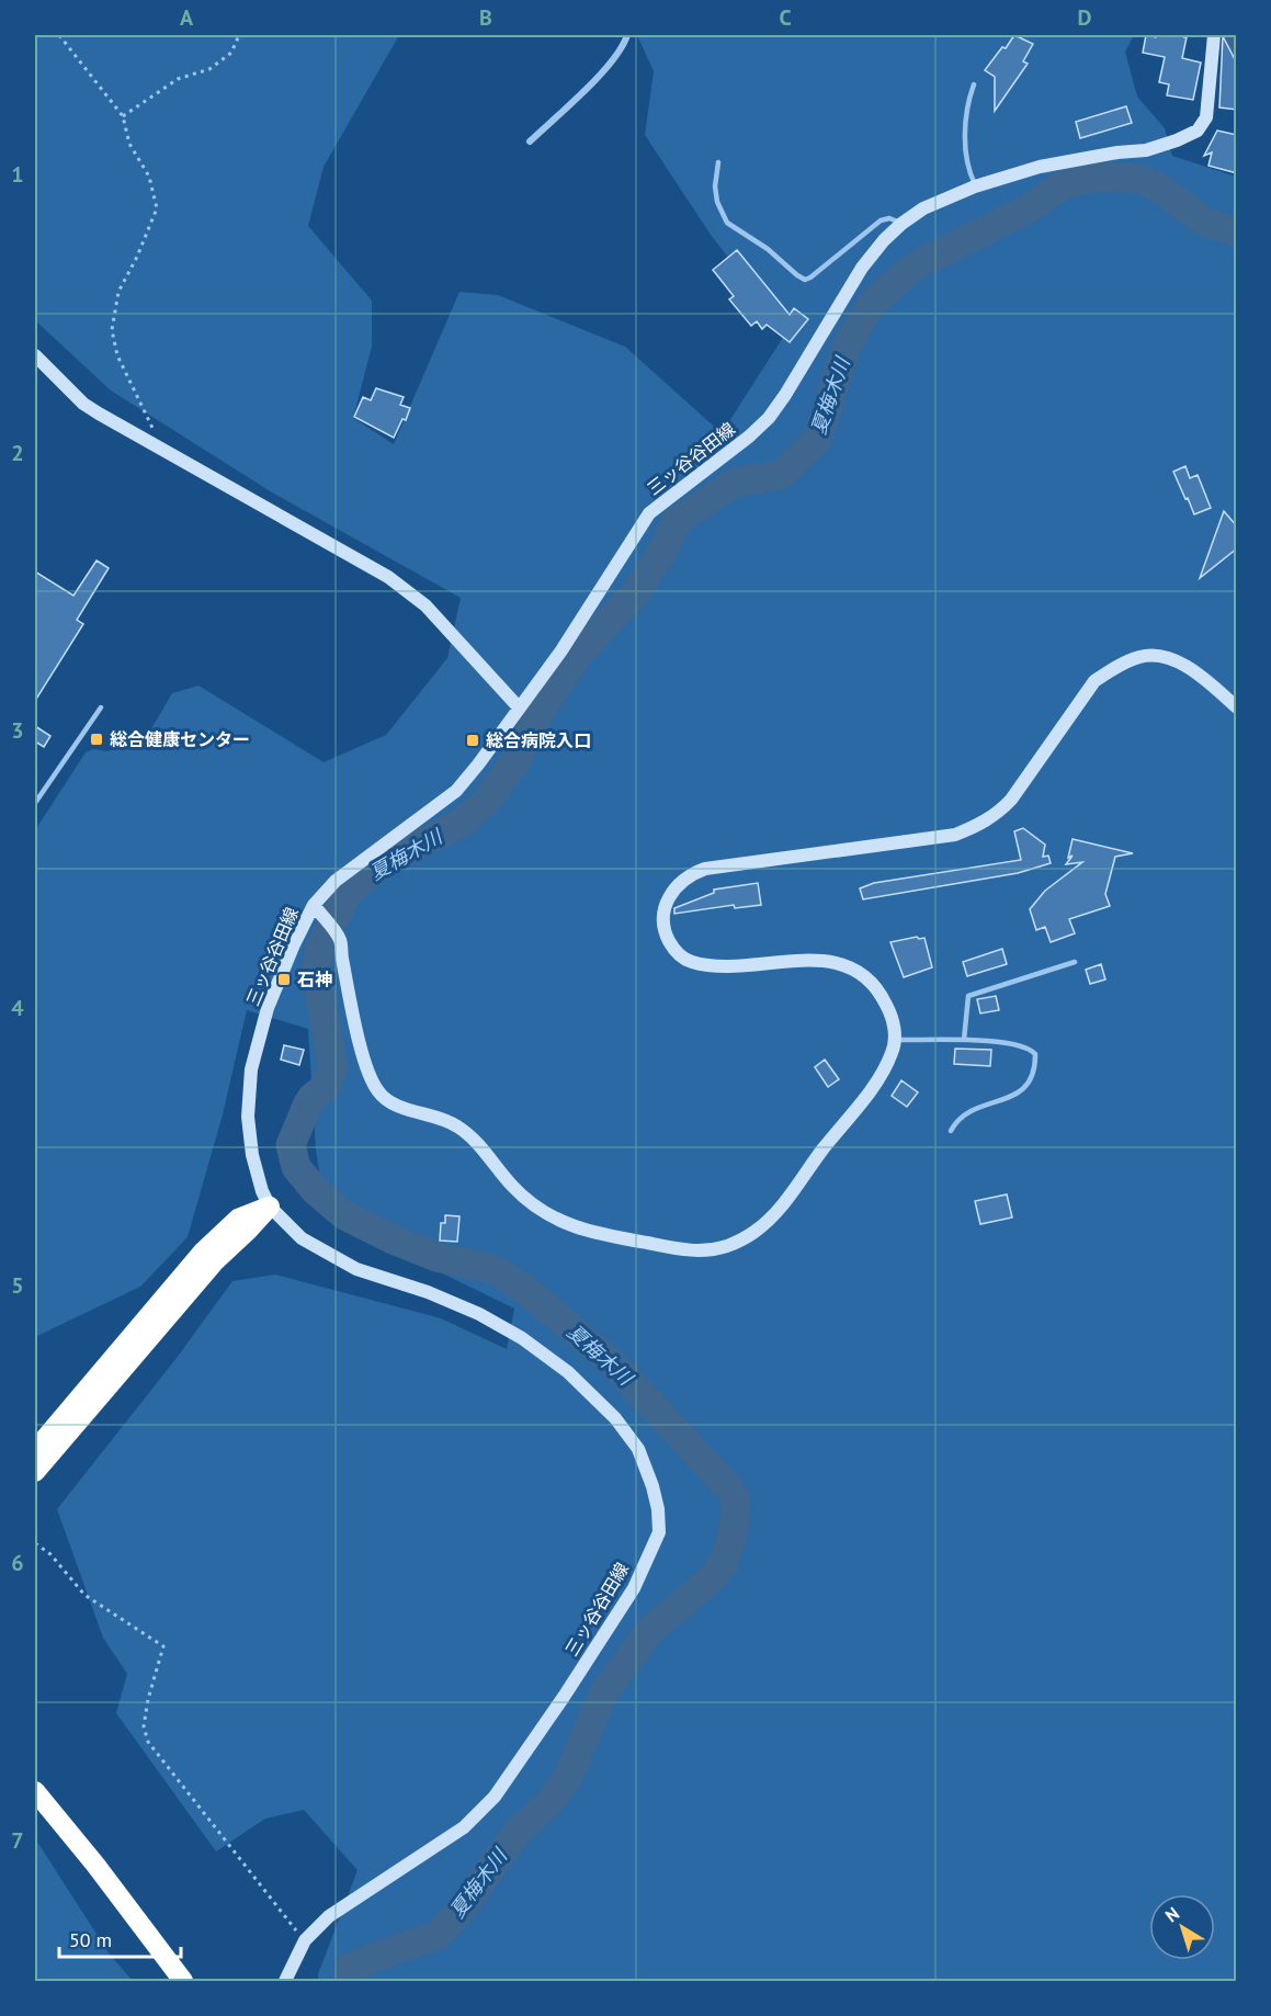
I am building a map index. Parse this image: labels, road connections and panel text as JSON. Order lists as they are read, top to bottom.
{
  "streets": {
    "main road": ["三ッ谷谷田線"]
  },
  "water": ["夏梅木川"],
  "places": {
    "transit": ["総合健康センター", "総合病院入口", "石神"]
  },
  "scale_bar": "50 m",
  "north": "top left",
  "grid": {
    "columns": [
      "A",
      "B",
      "C",
      "D"
    ],
    "rows": [
      "1",
      "2",
      "3",
      "4",
      "5",
      "6",
      "7"
    ]
  }
}
